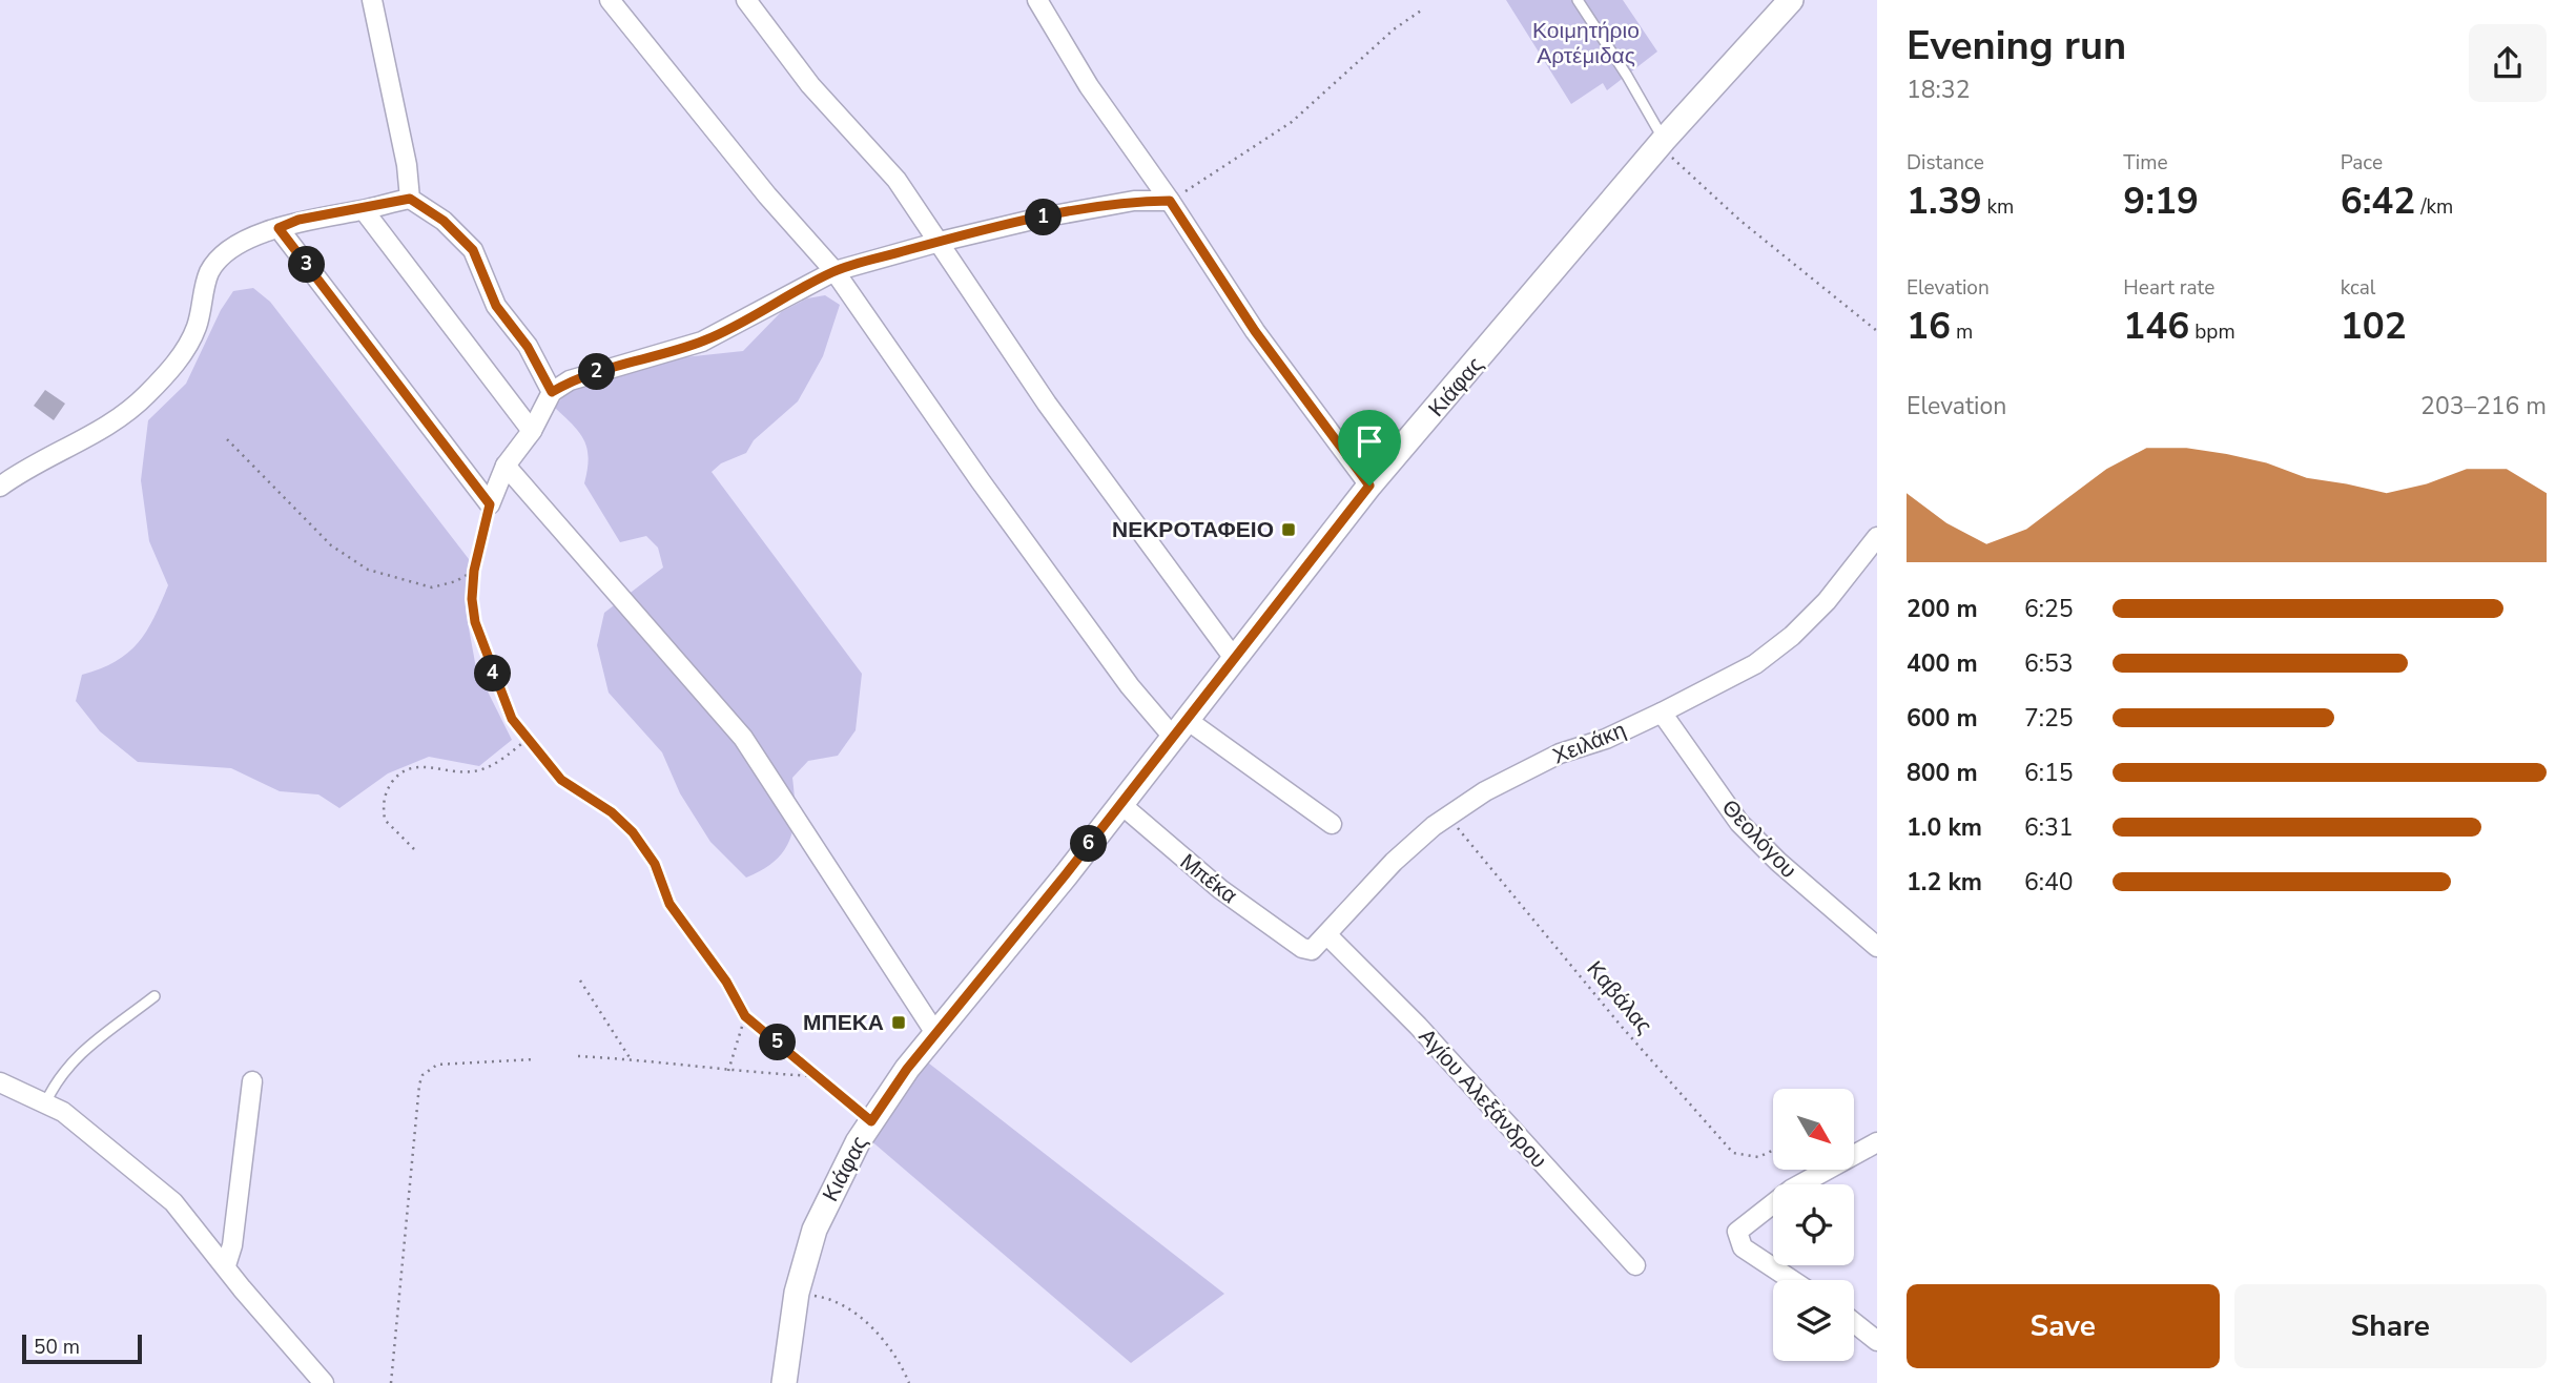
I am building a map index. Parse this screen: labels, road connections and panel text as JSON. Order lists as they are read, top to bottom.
{
  "streets": {
    "street": [
      "Κιάφας",
      "Χειλάκη",
      "Θεολόγου",
      "Μπέκα",
      "Αγίου Αλεξάνδρου"
    ],
    "path": ["Καβάλας"]
  },
  "crossings": [
    ["Κιάφας", "Μπέκα"],
    ["Χειλάκη", "Θεολόγου"],
    ["Χειλάκη", "Μπέκα"],
    ["Χειλάκη", "Καβάλας"],
    ["Χειλάκη", "Αγίου Αλεξάνδρου"]
  ],
  "parks": ["Κοιμητήριο Αρτέμιδας"],
  "places": {
    "transit": ["ΝΕΚΡΟΤΑΦΕΙΟ", "ΜΠΕΚΑ"]
  },
  "scale_bar": "50 m",
  "north": "bottom right",
  "page": {
    "heading": ["Evening run", "18:32"],
    "stats": [
      ["Distance", "1.39 km"],
      ["Time", "9:19"],
      ["Pace", "6:42 /km"],
      ["Elevation", "16 m"],
      ["Heart rate", "146 bpm"],
      ["kcal", "102"]
    ],
    "pins": [
      "1",
      "3",
      "2",
      "4",
      "6",
      "5"
    ],
    "chart": ["Elevation", "203–216 m"],
    "list": [
      {
        "name": "200 m",
        "note": "6:25"
      },
      {
        "name": "400 m",
        "note": "6:53"
      },
      {
        "name": "600 m",
        "note": "7:25"
      },
      {
        "name": "800 m",
        "note": "6:15"
      },
      {
        "name": "1.0 km",
        "note": "6:31"
      },
      {
        "name": "1.2 km",
        "note": "6:40"
      }
    ],
    "buttons": ["Save", "Share"],
    "scale": "50 m"
  }
}
